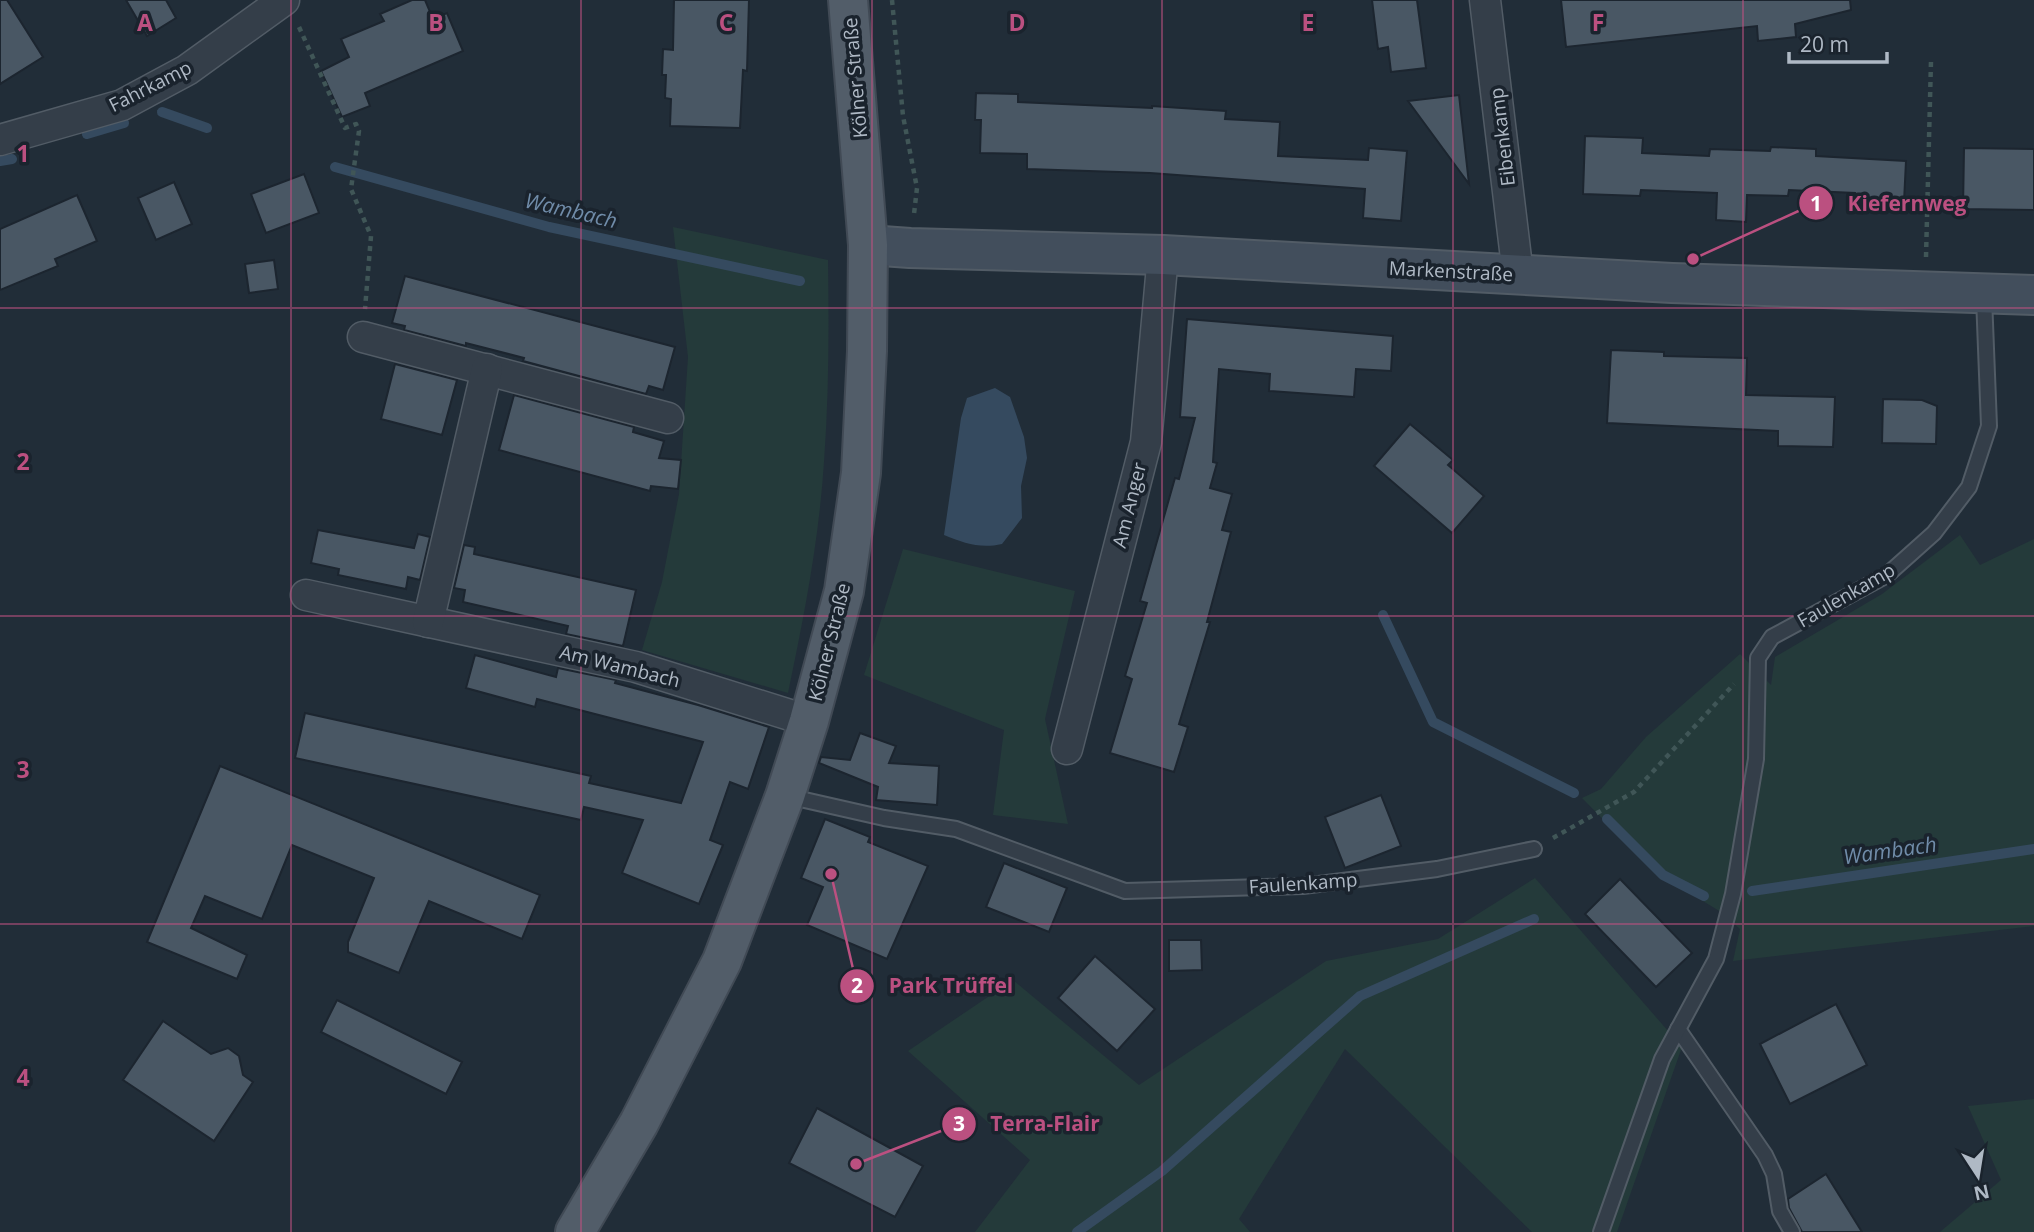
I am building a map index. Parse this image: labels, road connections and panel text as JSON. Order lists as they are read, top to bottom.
{
  "streets": {
    "main road": ["Kölner Straße"],
    "street": [
      "Fahrkamp",
      "Eibenkamp",
      "Markenstraße",
      "Am Anger",
      "Am Wambach"
    ],
    "lane": ["Faulenkamp"]
  },
  "crossings": [
    ["Kölner Straße", "Markenstraße"],
    ["Kölner Straße", "Faulenkamp"],
    ["Kölner Straße", "Am Wambach"],
    ["Eibenkamp", "Markenstraße"],
    ["Markenstraße", "Am Anger"],
    ["Markenstraße", "Faulenkamp"]
  ],
  "water": ["Wambach"],
  "places": ["Kiefernweg", "Park Trüffel", "Terra-Flair"],
  "scale_bar": "20 m",
  "north": "bottom",
  "grid": {
    "columns": [
      "A",
      "B",
      "C",
      "D",
      "E",
      "F"
    ],
    "rows": [
      "1",
      "2",
      "3",
      "4"
    ]
  }
}
